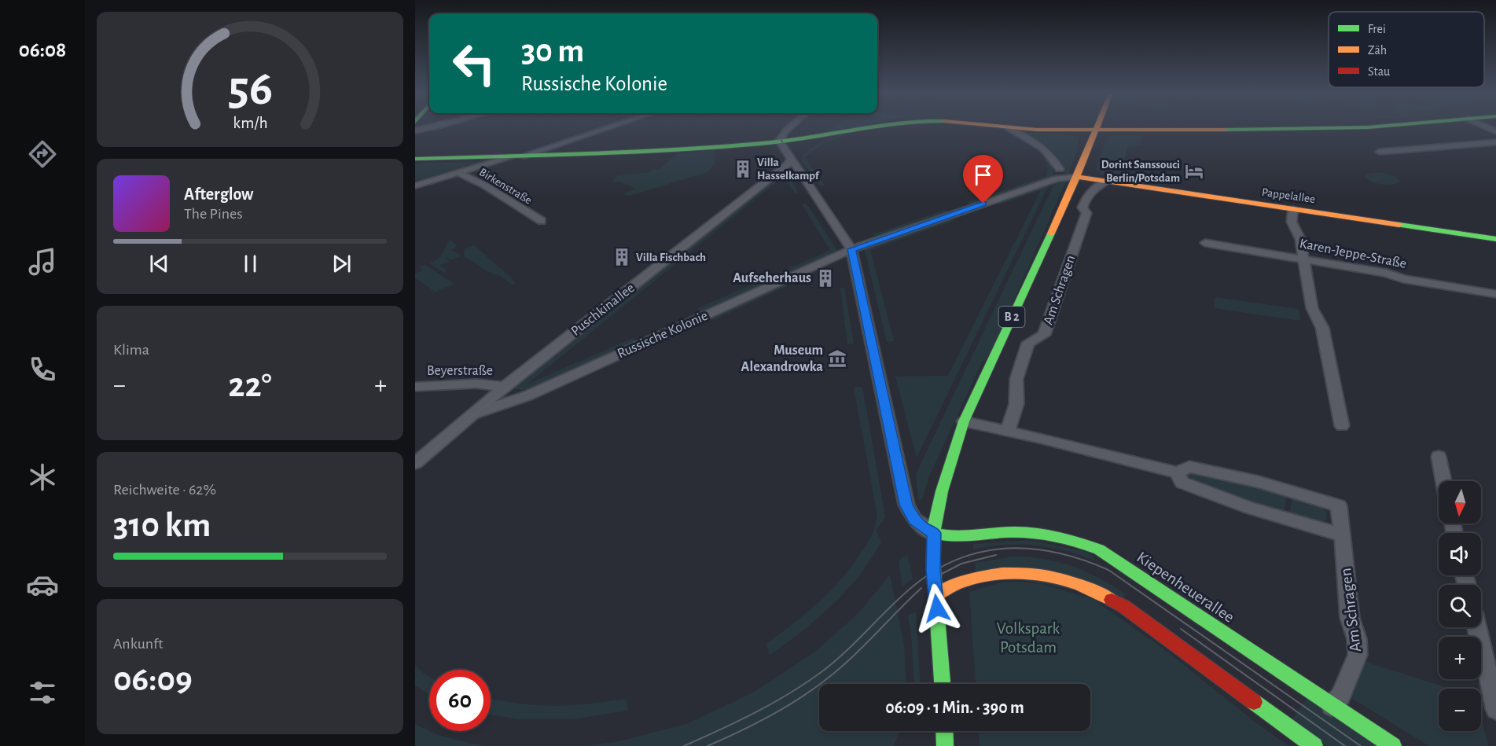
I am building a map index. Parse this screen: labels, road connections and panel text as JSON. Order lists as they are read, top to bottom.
{
  "streets": {
    "street": [
      "Birkenstraße",
      "Pappelallee",
      "Karen-Jeppe-Straße",
      "Am Schragen",
      "Puschkinallee",
      "B 2",
      "Russische Kolonie",
      "Beyerstraße",
      "Kiepenheuerallee"
    ]
  },
  "crossings": [
    ["Pappelallee", "Am Schragen"],
    ["Pappelallee", "B 2"],
    ["Pappelallee", "Russische Kolonie"],
    ["Am Schragen", "B 2"],
    ["Am Schragen", "Russische Kolonie"],
    ["Am Schragen", "Kiepenheuerallee"],
    ["Puschkinallee", "Russische Kolonie"],
    ["Puschkinallee", "Beyerstraße"],
    ["B 2", "Russische Kolonie"],
    ["B 2", "Kiepenheuerallee"]
  ],
  "parks": ["Volkspark Potsdam"],
  "places": {
    "building": ["Villa Hasselkampf", "Villa Fischbach", "Aufseherhaus"],
    "hotel": ["Dorint Sanssouci Berlin/Potsdam"],
    "museum": ["Museum Alexandrowka"]
  },
  "legend": ["Frei", "Zäh", "Stau"],
  "north": "bottom",
  "page": {
    "tabs": "06:08",
    "turn": ["30 m", "Russische Kolonie"],
    "song": ["Afterglow", "The Pines"],
    "tile": [
      "Klima",
      ["Reichweite · 62%", "310 km"],
      ["Ankunft", "06:09"]
    ],
    "heat": ["−", "22°", "+"],
    "map_buttons": ["+", "−"],
    "limit": "60",
    "trip": "06:09 · 1 Min. · 390 m",
    "gauge": ["56", "km/h"]
  }
}
